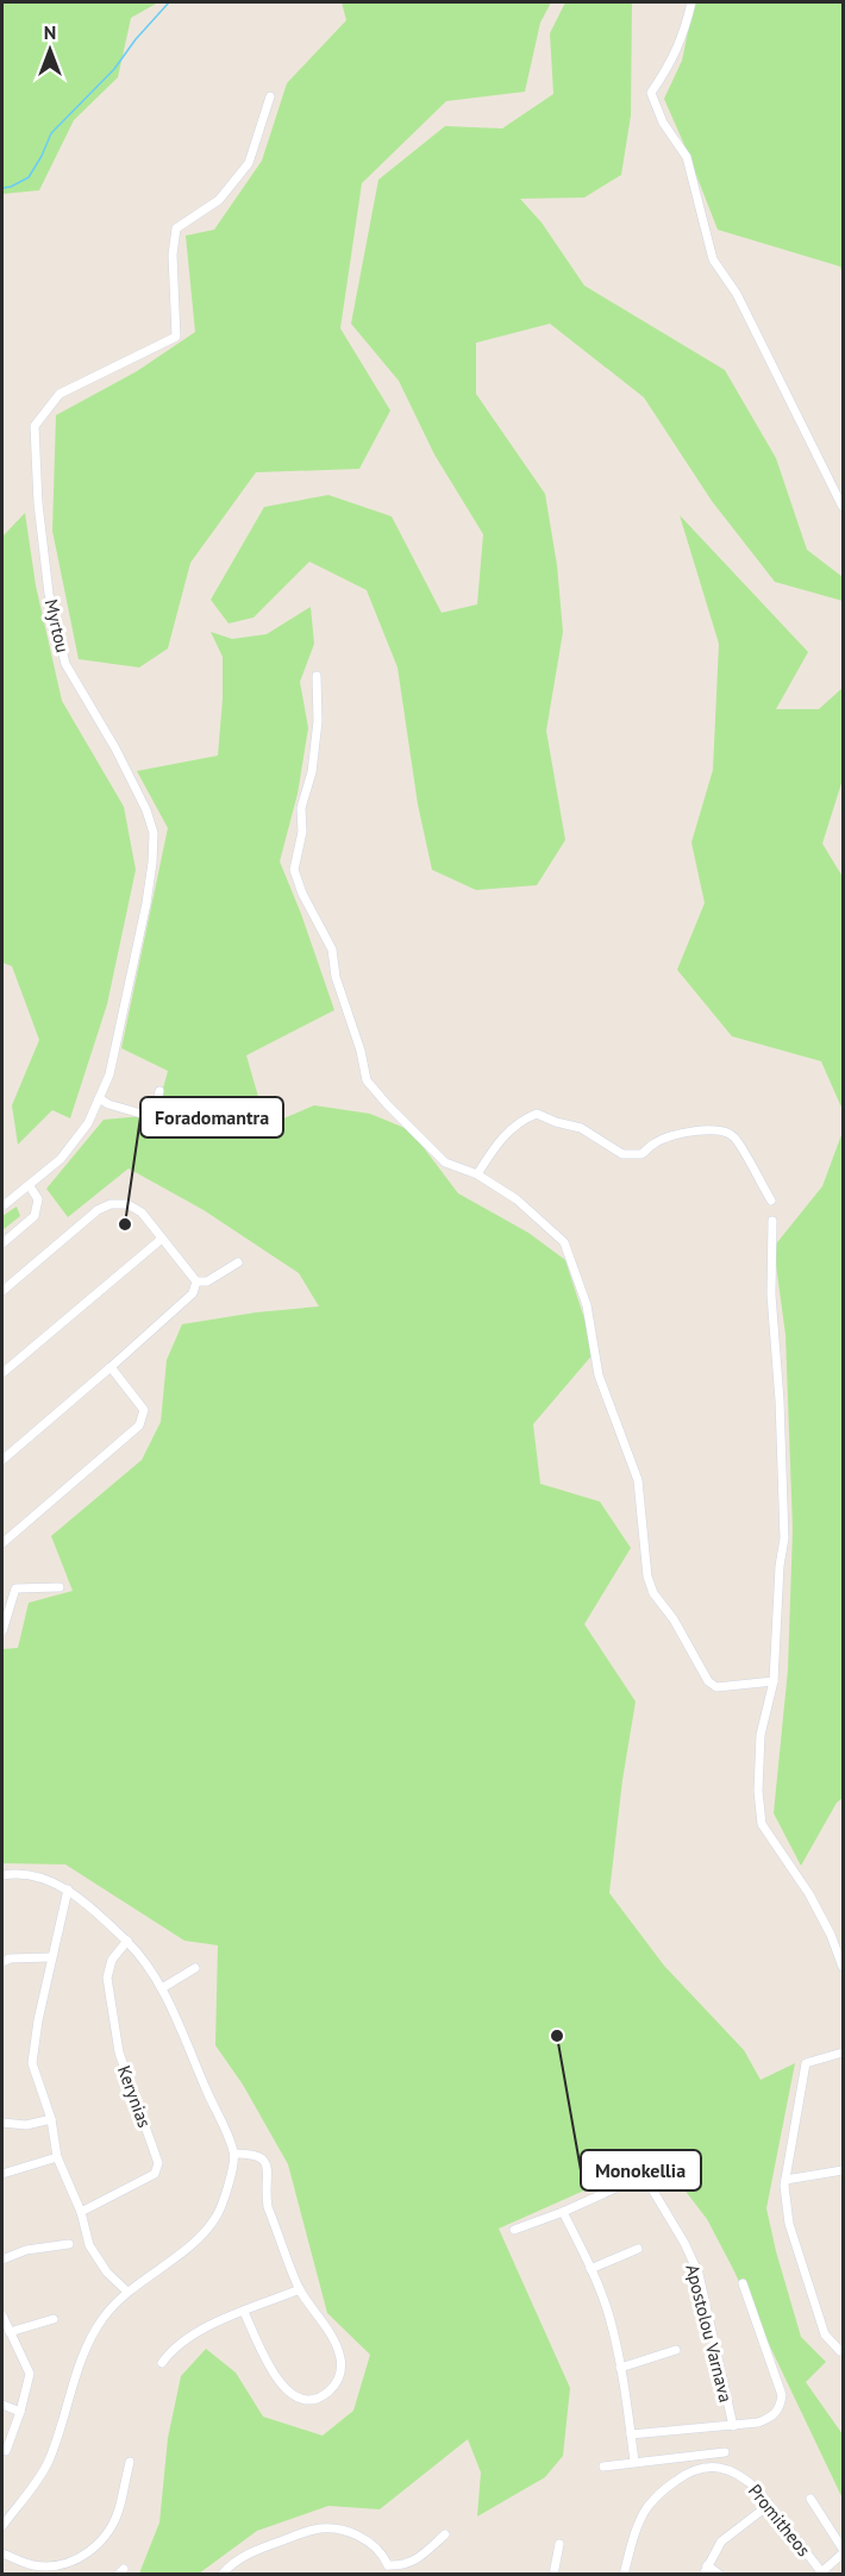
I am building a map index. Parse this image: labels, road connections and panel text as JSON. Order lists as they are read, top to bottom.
{
  "streets": {
    "street": [
      "Myrtou",
      "Kerynias",
      "Apostolou Varnava",
      "Promitheos"
    ]
  },
  "places": ["Foradomantra", "Monokellia"],
  "north": "top"
}
